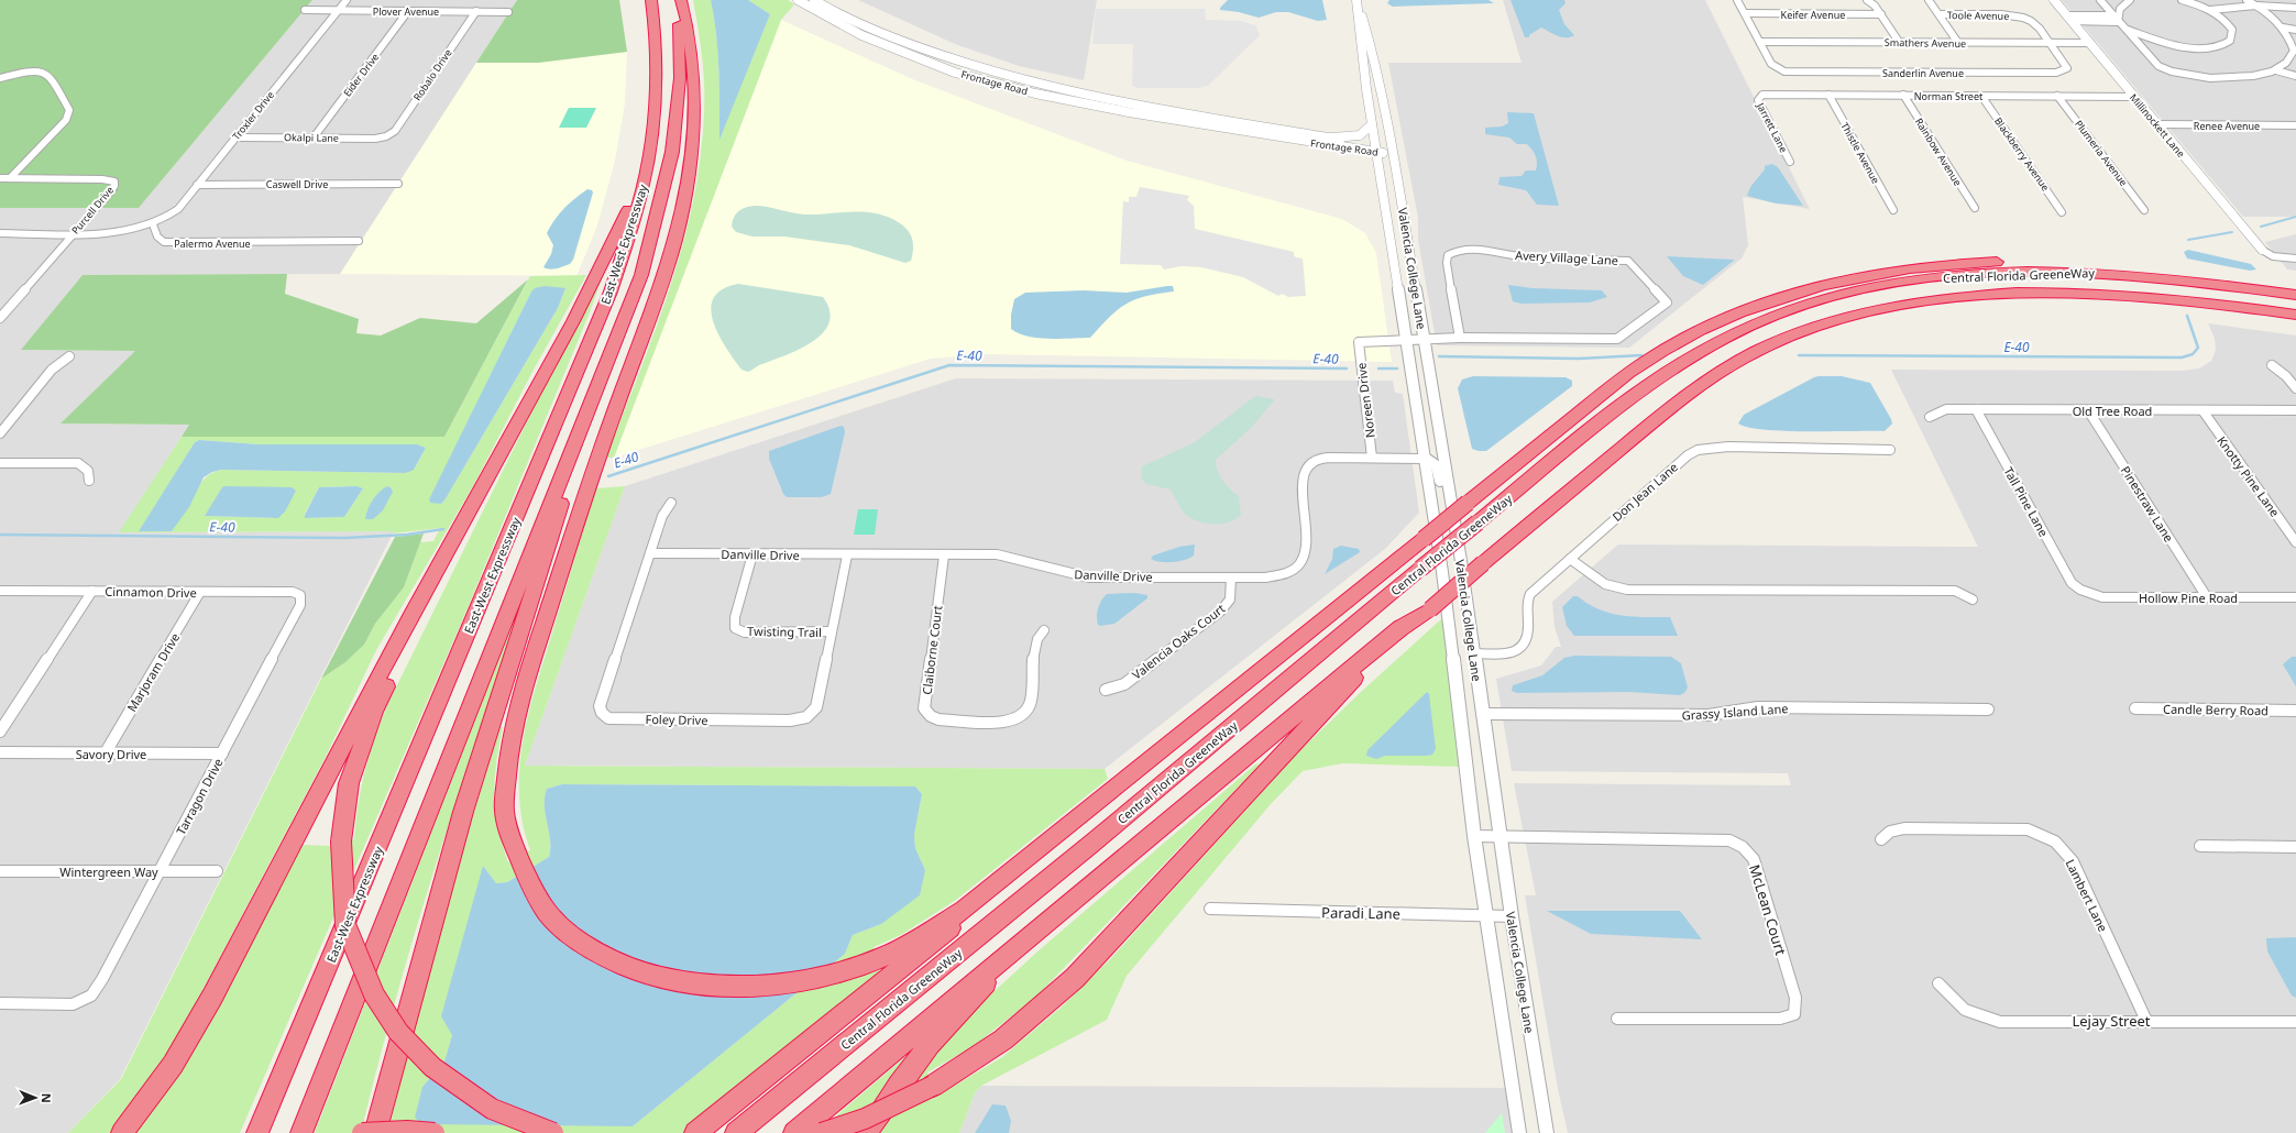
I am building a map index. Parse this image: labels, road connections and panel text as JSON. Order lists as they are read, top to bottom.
{
  "streets": {
    "highway": ["East-West Expressway", "Central Florida GreeneWay"],
    "street": [
      "Plover Avenue",
      "Keifer Avenue",
      "Toole Avenue",
      "Smathers Avenue",
      "Sanderlin Avenue",
      "Eider Drive",
      "Robalo Drive",
      "Frontage Road",
      "Norman Street",
      "Troxler Drive",
      "Millinockett Lane",
      "Renee Avenue",
      "Jarrett Lane",
      "Okalpi Lane",
      "Rainbow Avenue",
      "Thistle Avenue",
      "Plumeria Avenue",
      "Blackberry Avenue",
      "Caswell Drive",
      "Purcell Drive",
      "Palermo Avenue",
      "Avery Village Lane",
      "Valencia College Lane",
      "Noreen Drive",
      "Old Tree Road",
      "Knotty Pine Lane",
      "Don Jean Lane",
      "Tall Pine Lane",
      "Pinestraw Lane",
      "Danville Drive",
      "Cinnamon Drive",
      "Hollow Pine Road",
      "Twisting Trail",
      "Valencia Oaks Court",
      "Claiborne Court",
      "Marjoram Drive",
      "Candle Berry Road",
      "Grassy Island Lane",
      "Foley Drive",
      "Savory Drive",
      "Tarragon Drive",
      "Wintergreen Way",
      "Lambert Lane",
      "McLean Court",
      "Paradi Lane",
      "Lejay Street"
    ]
  },
  "crossings": [
    ["Plover Avenue", "Eider Drive"],
    ["Plover Avenue", "Robalo Drive"],
    ["Plover Avenue", "Troxler Drive"],
    ["Toole Avenue", "Smathers Avenue"],
    ["Toole Avenue", "Sanderlin Avenue"],
    ["Smathers Avenue", "Sanderlin Avenue"],
    ["Smathers Avenue", "Millinockett Lane"],
    ["Eider Drive", "Okalpi Lane"],
    ["Robalo Drive", "Okalpi Lane"],
    ["Frontage Road", "Valencia College Lane"],
    ["Norman Street", "Millinockett Lane"],
    ["Norman Street", "Jarrett Lane"],
    ["Norman Street", "Rainbow Avenue"],
    ["Norman Street", "Thistle Avenue"],
    ["Norman Street", "Plumeria Avenue"],
    ["Norman Street", "Blackberry Avenue"],
    ["Troxler Drive", "Okalpi Lane"],
    ["Troxler Drive", "Caswell Drive"],
    ["Troxler Drive", "Palermo Avenue"],
    ["Millinockett Lane", "Renee Avenue"],
    ["Avery Village Lane", "Valencia College Lane"],
    ["Avery Village Lane", "Noreen Drive"],
    ["Valencia College Lane", "Don Jean Lane"],
    ["Valencia College Lane", "Danville Drive"],
    ["Valencia College Lane", "Grassy Island Lane"],
    ["Valencia College Lane", "McLean Court"],
    ["Valencia College Lane", "Paradi Lane"],
    ["Noreen Drive", "Danville Drive"],
    ["Old Tree Road", "Knotty Pine Lane"],
    ["Old Tree Road", "Tall Pine Lane"],
    ["Old Tree Road", "Pinestraw Lane"],
    ["Tall Pine Lane", "Hollow Pine Road"],
    ["Pinestraw Lane", "Hollow Pine Road"],
    ["Danville Drive", "Twisting Trail"],
    ["Danville Drive", "Valencia Oaks Court"],
    ["Danville Drive", "Claiborne Court"],
    ["Danville Drive", "Foley Drive"],
    ["Cinnamon Drive", "Marjoram Drive"],
    ["Cinnamon Drive", "Tarragon Drive"],
    ["Twisting Trail", "Foley Drive"],
    ["Marjoram Drive", "Savory Drive"],
    ["Savory Drive", "Tarragon Drive"],
    ["Tarragon Drive", "Wintergreen Way"],
    ["Lambert Lane", "Lejay Street"]
  ],
  "water": ["E-40"],
  "north": "right"
}
